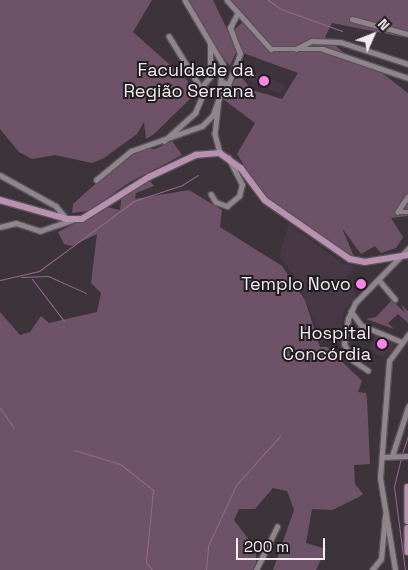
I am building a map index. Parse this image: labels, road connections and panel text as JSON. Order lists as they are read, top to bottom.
{
  "places": ["Faculdade da Região Serrana", "Templo Novo", "Hospital Concórdia"],
  "scale_bar": "200 m",
  "north": "top right"
}
